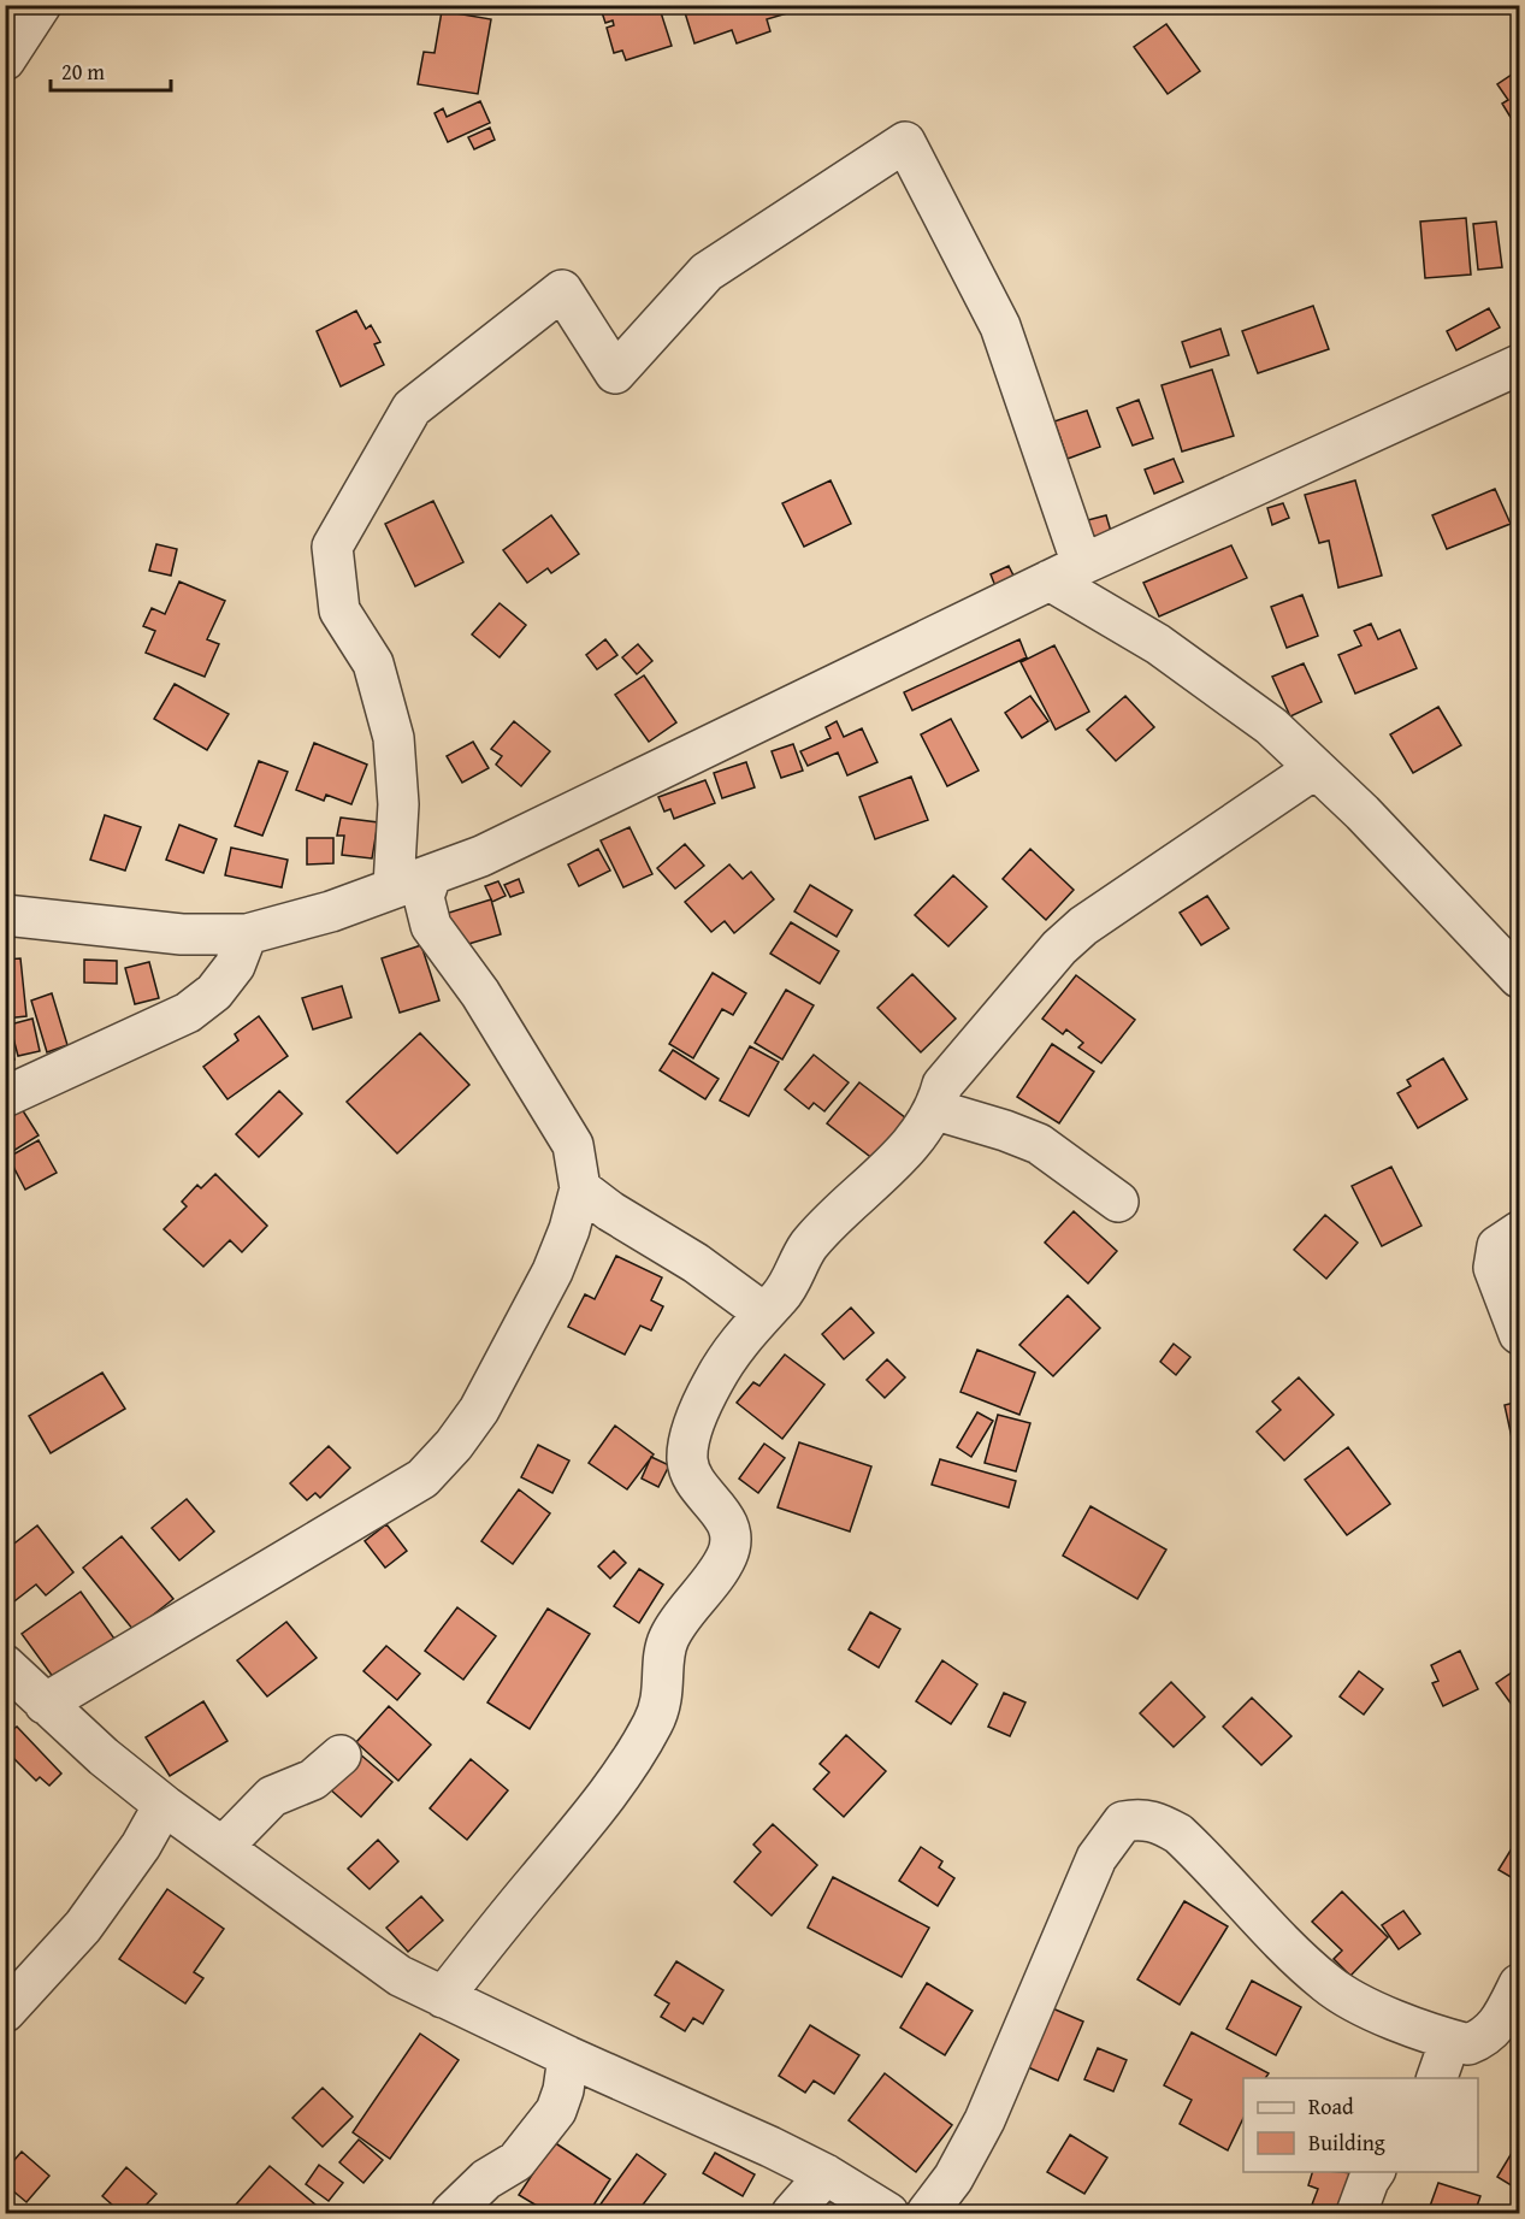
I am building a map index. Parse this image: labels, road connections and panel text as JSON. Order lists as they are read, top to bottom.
{
  "legend": ["Road", "Building"],
  "scale_bar": "20 m"
}
